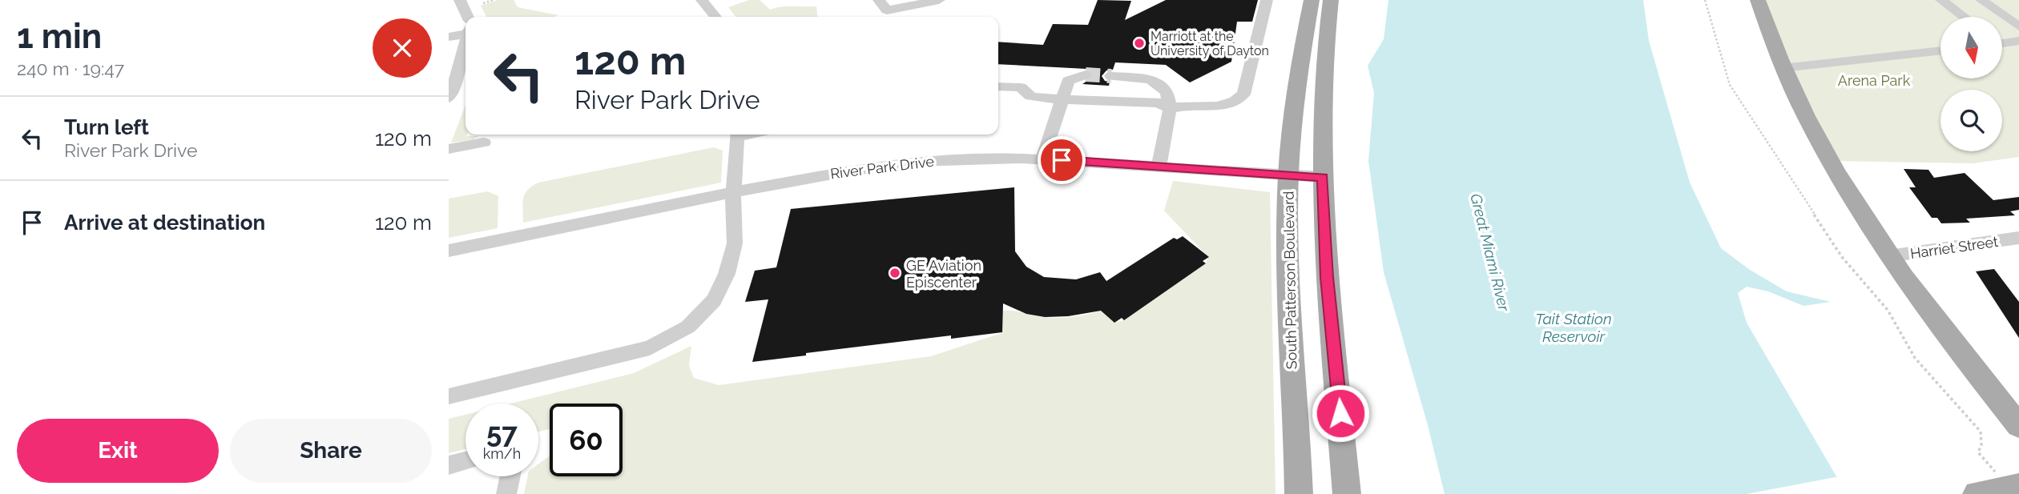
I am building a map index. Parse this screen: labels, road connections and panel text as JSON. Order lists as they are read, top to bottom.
{
  "streets": {
    "main road": ["South Patterson Boulevard"],
    "street": ["River Park Drive", "Harriet Street"]
  },
  "crossings": [
    ["River Park Drive", "South Patterson Boulevard"]
  ],
  "water": ["Great Miami River", "Tait Station Reservoir"],
  "parks": ["Arena Park"],
  "places": ["Marriott at the University of Dayton", "GE Aviation Episcenter"],
  "north": "bottom",
  "page": {
    "heading": ["1 min", "240 m · 19:47"],
    "turn": ["120 m", "River Park Drive"],
    "list": [
      {
        "name": "Turn left",
        "note": "River Park Drive",
        "value": "120 m"
      },
      {
        "name": "Arrive at destination",
        "value": "120 m"
      }
    ],
    "speed": "57 km/h",
    "limit": "60",
    "buttons": ["Exit", "Share"]
  }
}
